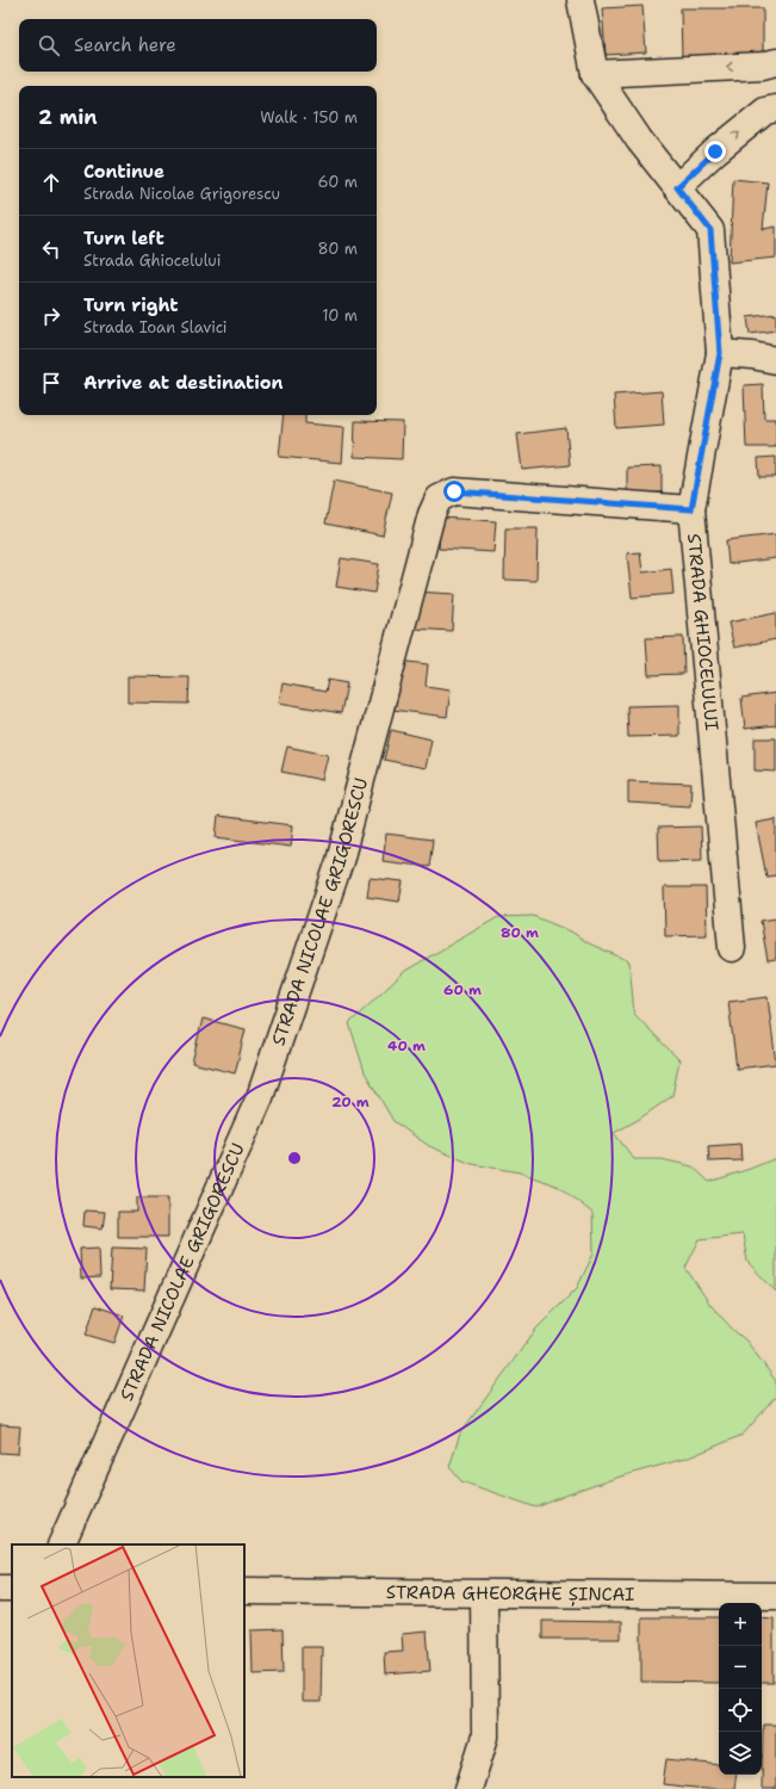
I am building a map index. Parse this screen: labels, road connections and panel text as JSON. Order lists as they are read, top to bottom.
{
  "streets": {
    "street": ["STRADA GHIOCELULUI", "STRADA NICOLAE GRIGORESCU", "STRADA GHEORGHE ȘINCAI"]
  },
  "crossings": [
    ["STRADA GHIOCELULUI", "STRADA NICOLAE GRIGORESCU"]
  ],
  "page": {
    "search": "Search here",
    "heading": ["2 min", "Walk · 150 m"],
    "list": [
      ["Continue", "Strada Nicolae Grigorescu", "60 m"],
      ["Turn left", "Strada Ghiocelului", "80 m"],
      ["Turn right", "Strada Ioan Slavici", "10 m"],
      "Arrive at destination"
    ],
    "map_buttons": ["+", "−"]
  },
  "rings": [
    "80 m",
    "60 m",
    "40 m",
    "20 m"
  ]
}
